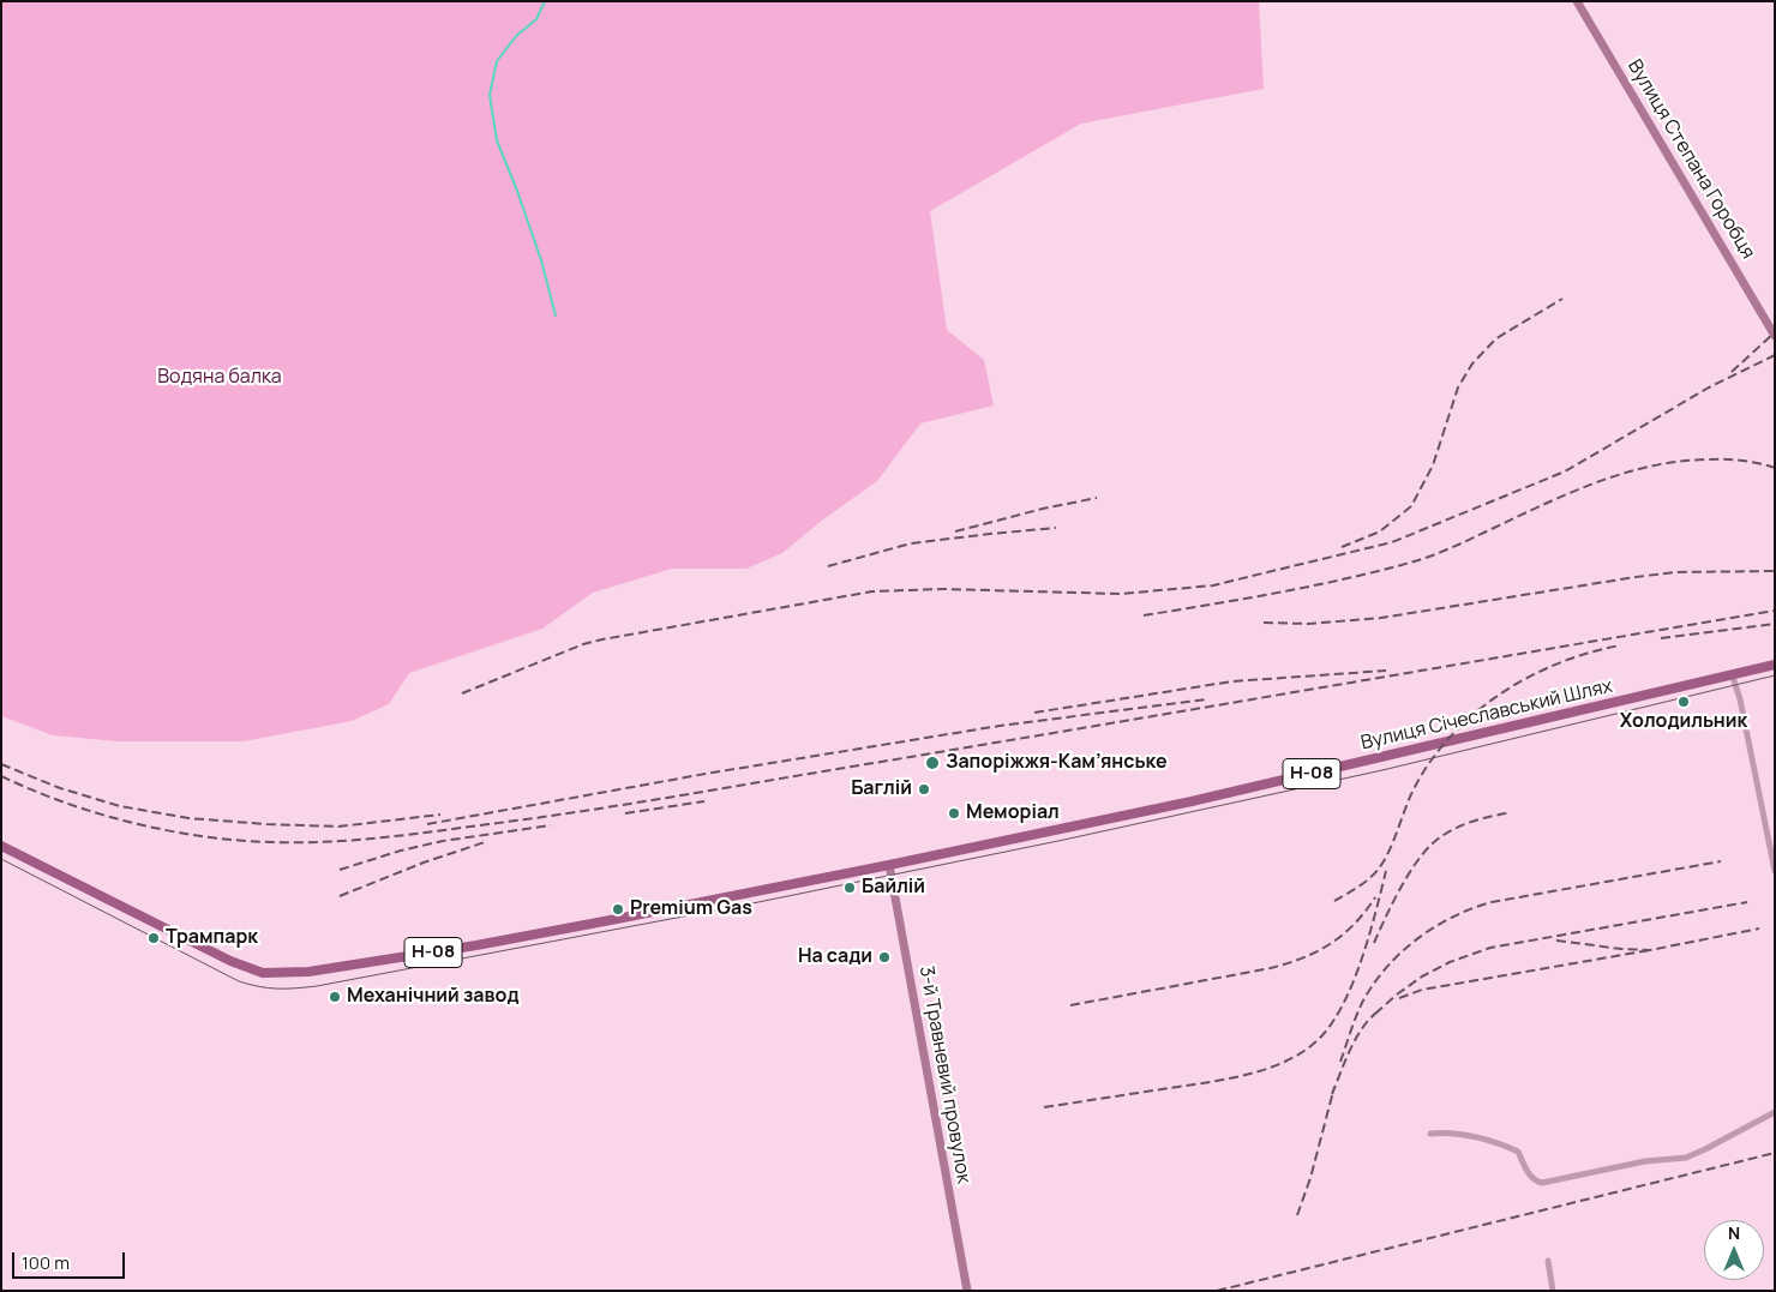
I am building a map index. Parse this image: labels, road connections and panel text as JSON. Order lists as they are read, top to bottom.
{
  "streets": {
    "main road": [
      "Вулиця Степана Горобця",
      "Вулиця Січеславський Шлях",
      "Н-08",
      "3-й Травневий провулок"
    ]
  },
  "crossings": [
    ["Вулиця Січеславський Шлях", "3-й Травневий провулок"]
  ],
  "parks": ["Водяна балка"],
  "places": [
    "Холодильник",
    "Запоріжжя-Кам’янське",
    "Баглій",
    "Меморіал",
    "Байлій",
    "Premium Gas",
    "Трампарк",
    "На сади",
    "Механічний завод"
  ],
  "scale_bar": "100 m",
  "north": "top"
}
